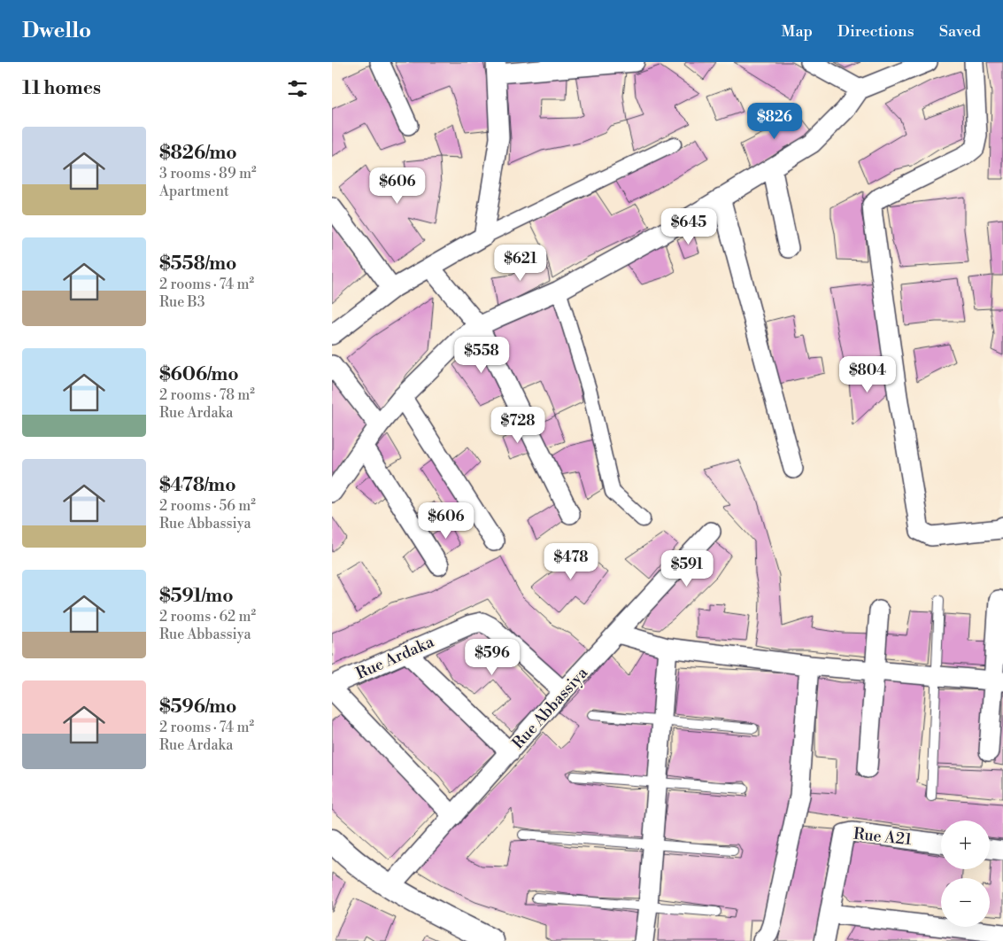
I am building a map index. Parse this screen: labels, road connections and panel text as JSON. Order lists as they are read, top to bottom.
{
  "streets": {
    "street": ["Rue Ardaka", "Rue Abbassiya", "Rue A21"]
  },
  "crossings": [
    ["Rue Ardaka", "Rue Abbassiya"]
  ],
  "page": {
    "header": "Dwello",
    "nav": ["Map", "Directions", "Saved"],
    "heading": "11 homes",
    "price": [
      "$826",
      "$606",
      "$645",
      "$621",
      "$558",
      "$804",
      "$728",
      "$606",
      "$478",
      "$591",
      "$596"
    ],
    "list": [
      {
        "name": "$826/mo",
        "note": "3 rooms · 89 m² · Apartment"
      },
      {
        "name": "$558/mo",
        "note": "2 rooms · 74 m² · Rue B3"
      },
      {
        "name": "$606/mo",
        "note": "2 rooms · 78 m² · Rue Ardaka"
      },
      {
        "name": "$478/mo",
        "note": "2 rooms · 56 m² · Rue Abbassiya"
      },
      {
        "name": "$591/mo",
        "note": "2 rooms · 62 m² · Rue Abbassiya"
      },
      {
        "name": "$596/mo",
        "note": "2 rooms · 74 m² · Rue Ardaka"
      }
    ],
    "map_buttons": ["+", "−"]
  }
}
